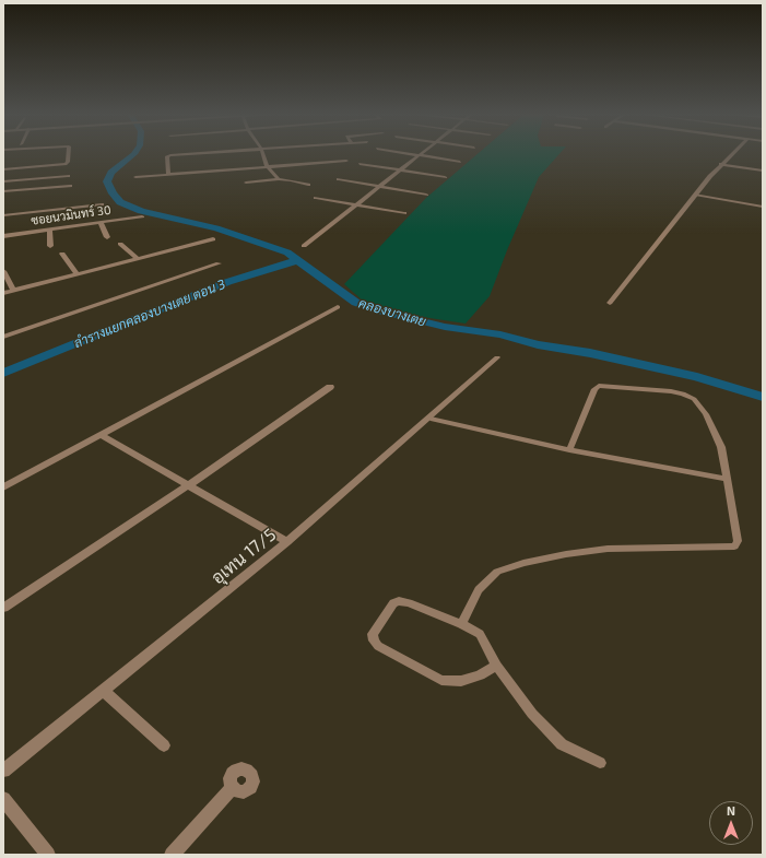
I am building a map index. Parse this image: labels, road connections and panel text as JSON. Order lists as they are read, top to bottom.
{
  "streets": {
    "street": ["ซอยนวมินทร์ 30", "อุเทน 17/5"]
  },
  "water": ["คลองบางเตย", "ลำรางแยกคลองบางเตย ตอน 3"],
  "north": "top"
}
